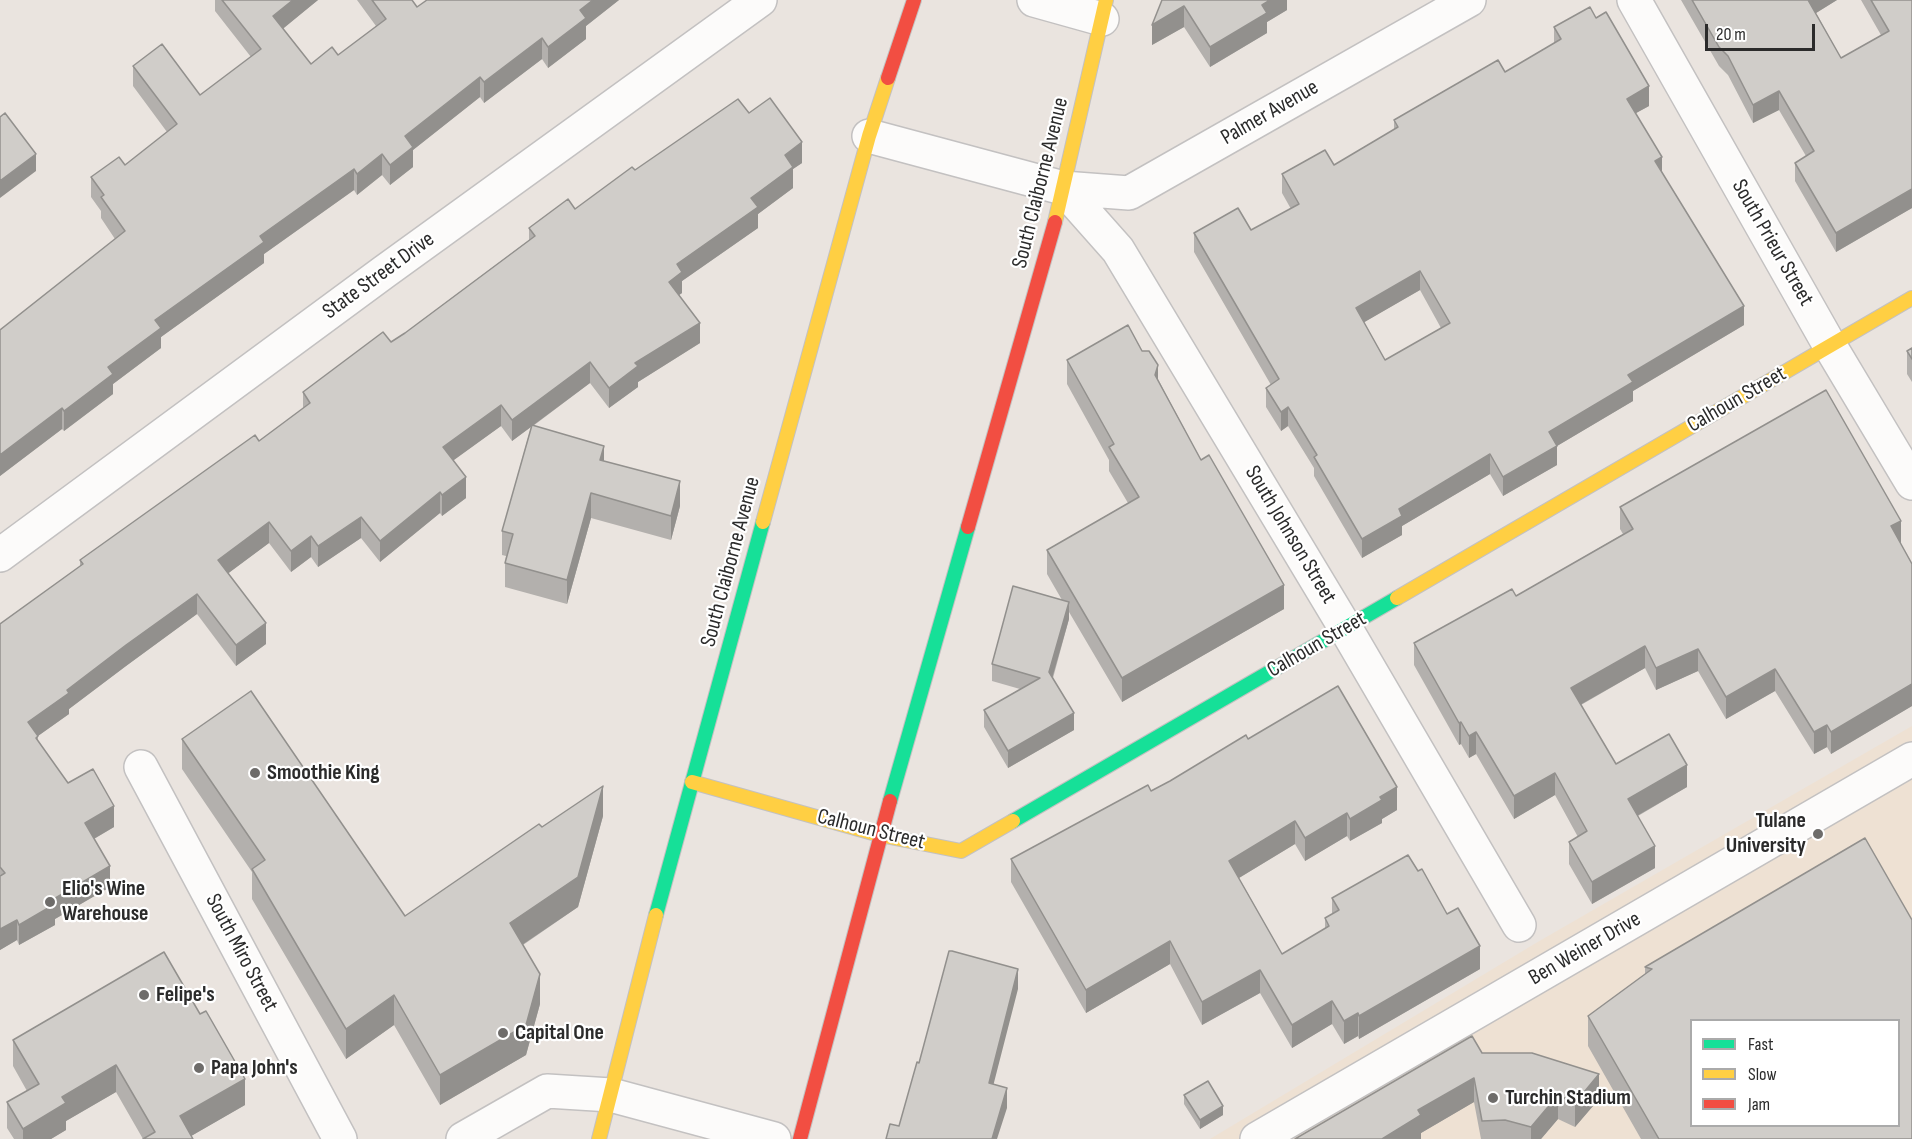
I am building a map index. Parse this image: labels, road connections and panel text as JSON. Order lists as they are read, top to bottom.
{
  "streets": {
    "main road": ["South Claiborne Avenue", "Calhoun Street"],
    "street": [
      "Palmer Avenue",
      "South Prieur Street",
      "State Street Drive",
      "South Johnson Street",
      "Ben Weiner Drive",
      "South Miro Street"
    ]
  },
  "crossings": [
    ["Palmer Avenue", "South Claiborne Avenue"],
    ["Palmer Avenue", "South Johnson Street"],
    ["South Claiborne Avenue", "Calhoun Street"],
    ["South Claiborne Avenue", "South Johnson Street"],
    ["South Prieur Street", "Calhoun Street"],
    ["Calhoun Street", "South Johnson Street"]
  ],
  "places": [
    "Smoothie King",
    "Tulane University",
    "Elio's Wine Warehouse",
    "Felipe's",
    "Capital One",
    "Papa John's",
    "Turchin Stadium"
  ],
  "legend": ["Fast", "Slow", "Jam"],
  "scale_bar": "20 m"
}
